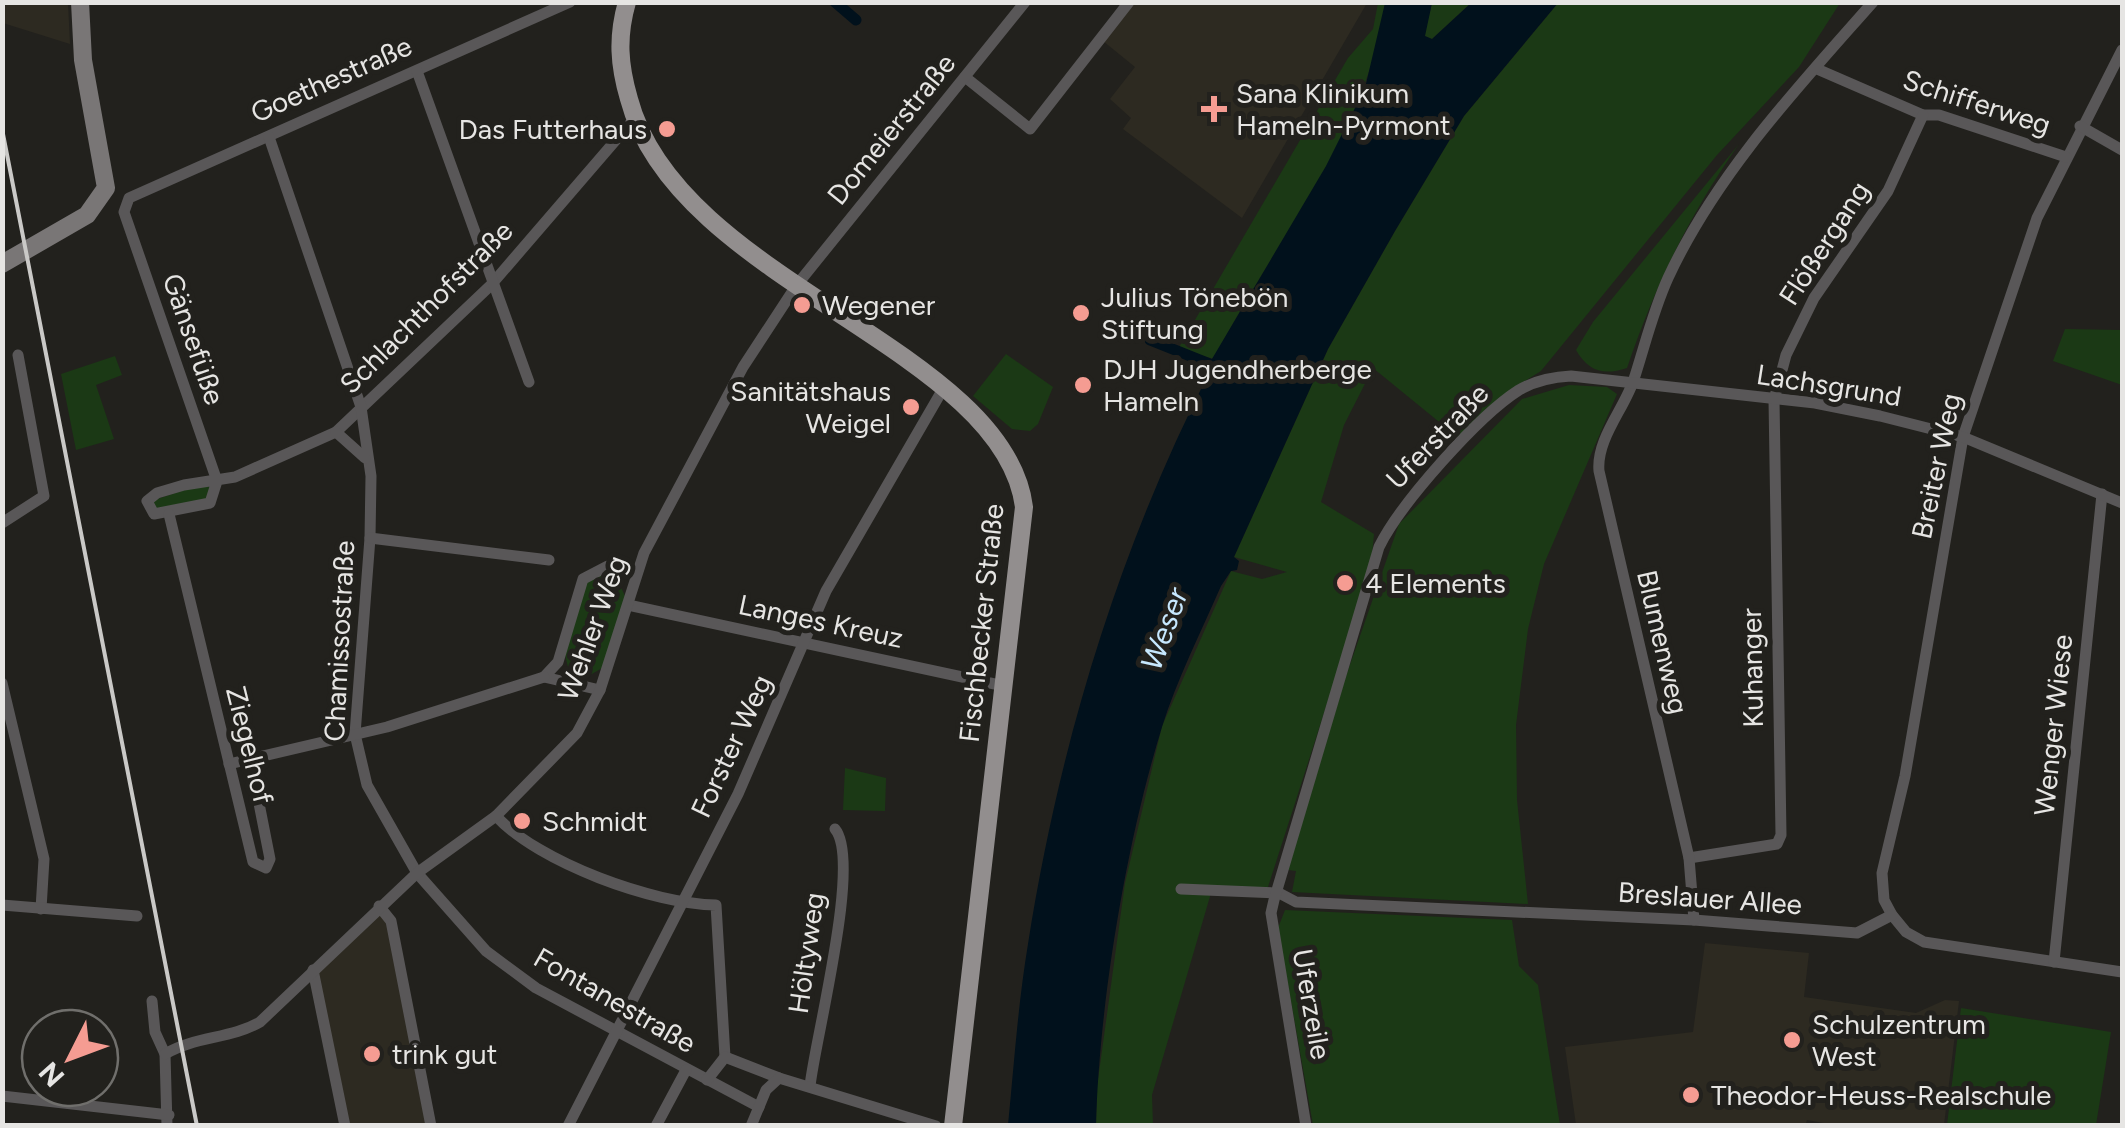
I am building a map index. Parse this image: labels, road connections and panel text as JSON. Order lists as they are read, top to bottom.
{
  "streets": {
    "main road": ["Fischbecker Straße"],
    "street": [
      "Goethestraße",
      "Schifferweg",
      "Domeierstraße",
      "Flößergang",
      "Schlachthofstraße",
      "Gänsefüße",
      "Lachsgrund",
      "Uferstraße",
      "Breiter Weg",
      "Langes Kreuz",
      "Wehler Weg",
      "Chamissostraße",
      "Blumenweg",
      "Kuhanger",
      "Wenger Wiese",
      "Ziegelhof",
      "Forster Weg",
      "Breslauer Allee",
      "Höltyweg",
      "Fontanestraße",
      "Uferzeile"
    ]
  },
  "crossings": [
    ["Goethestraße", "Gänsefüße"],
    ["Goethestraße", "Chamissostraße"],
    ["Schifferweg", "Flößergang"],
    ["Schifferweg", "Breiter Weg"],
    ["Domeierstraße", "Fischbecker Straße"],
    ["Domeierstraße", "Wehler Weg"],
    ["Flößergang", "Lachsgrund"],
    ["Flößergang", "Kuhanger"],
    ["Schlachthofstraße", "Gänsefüße"],
    ["Schlachthofstraße", "Fischbecker Straße"],
    ["Schlachthofstraße", "Chamissostraße"],
    ["Schlachthofstraße", "Ziegelhof"],
    ["Gänsefüße", "Ziegelhof"],
    ["Lachsgrund", "Uferstraße"],
    ["Lachsgrund", "Breiter Weg"],
    ["Lachsgrund", "Blumenweg"],
    ["Lachsgrund", "Kuhanger"],
    ["Lachsgrund", "Wenger Wiese"],
    ["Uferstraße", "Blumenweg"],
    ["Uferstraße", "Breslauer Allee"],
    ["Uferstraße", "Uferzeile"],
    ["Breiter Weg", "Breslauer Allee"],
    ["Langes Kreuz", "Fischbecker Straße"],
    ["Langes Kreuz", "Wehler Weg"],
    ["Langes Kreuz", "Forster Weg"],
    ["Fischbecker Straße", "Wehler Weg"],
    ["Fischbecker Straße", "Forster Weg"],
    ["Wehler Weg", "Chamissostraße"],
    ["Wehler Weg", "Fontanestraße"],
    ["Chamissostraße", "Fontanestraße"],
    ["Blumenweg", "Kuhanger"],
    ["Blumenweg", "Breslauer Allee"],
    ["Forster Weg", "Fontanestraße"],
    ["Breslauer Allee", "Uferzeile"],
    ["Höltyweg", "Fontanestraße"]
  ],
  "water": ["Weser"],
  "places": {
    "health": ["Sana Klinikum Hameln-Pyrmont"],
    "other": [
      "Das Futterhaus",
      "Wegener",
      "Julius Tönebön Stiftung",
      "DJH Jugendherberge Hameln",
      "Sanitätshaus Weigel",
      "4 Elements",
      "Schmidt",
      "Schulzentrum West",
      "trink gut",
      "Theodor-Heuss-Realschule"
    ]
  },
  "north": "bottom left"
}
